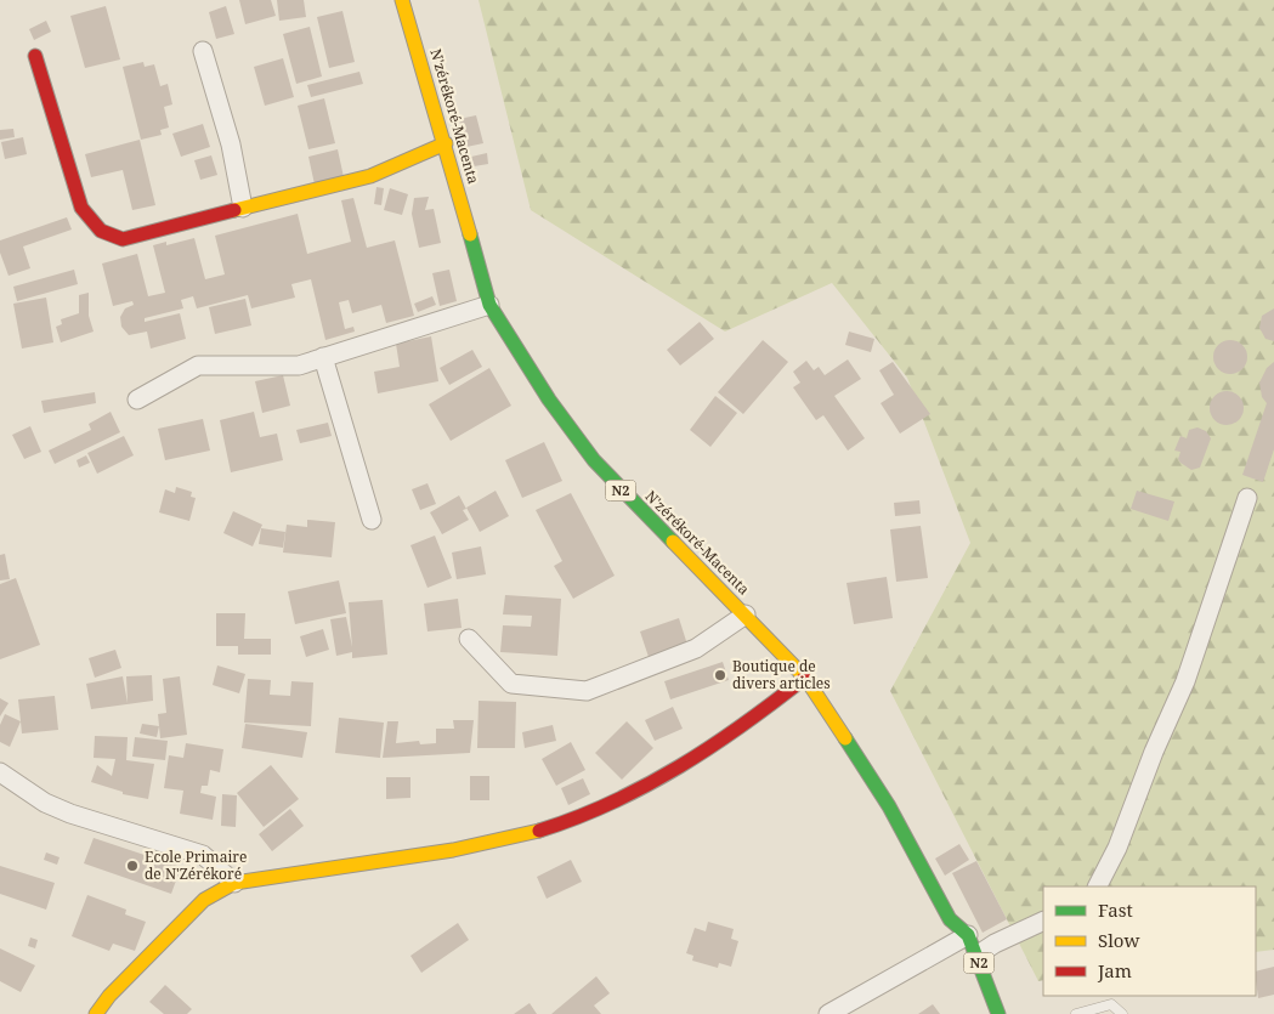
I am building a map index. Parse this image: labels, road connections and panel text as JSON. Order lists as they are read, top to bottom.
{
  "streets": {
    "main road": ["N'zérékoré-Macenta", "N2"]
  },
  "places": ["Boutique de divers articles", "Ecole Primaire de N'Zérékoré"],
  "legend": ["Fast", "Slow", "Jam"]
}
